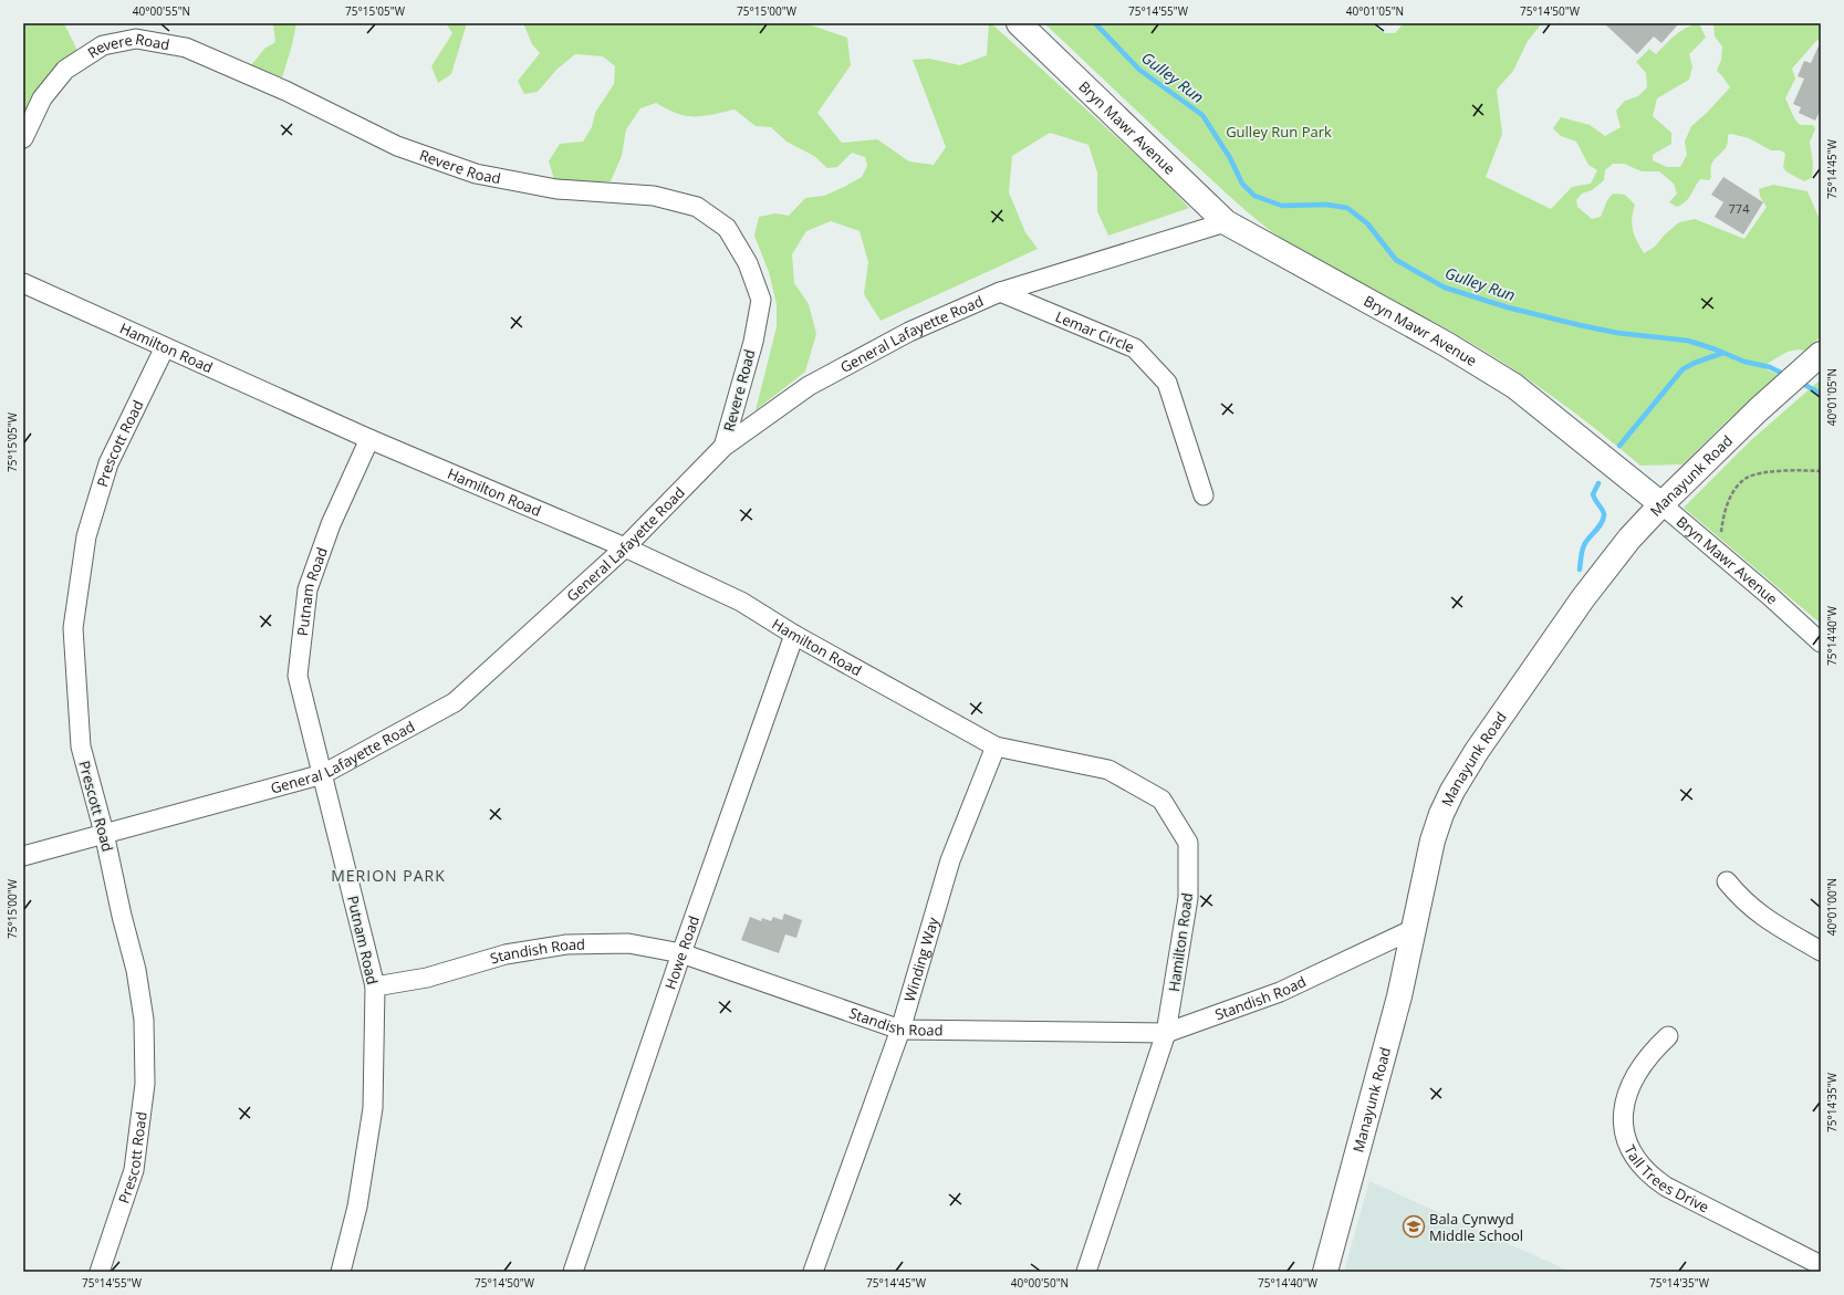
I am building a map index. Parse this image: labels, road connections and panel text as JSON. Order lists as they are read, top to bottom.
{
  "streets": {
    "street": [
      "Revere Road",
      "Bryn Mawr Avenue",
      "Lemar Circle",
      "General Lafayette Road",
      "Hamilton Road",
      "Prescott Road",
      "Manayunk Road",
      "Putnam Road",
      "Standish Road",
      "Howe Road",
      "Winding Way",
      "Tall Trees Drive"
    ]
  },
  "crossings": [
    ["Revere Road", "General Lafayette Road"],
    ["Bryn Mawr Avenue", "General Lafayette Road"],
    ["Bryn Mawr Avenue", "Manayunk Road"],
    ["Lemar Circle", "General Lafayette Road"],
    ["General Lafayette Road", "Hamilton Road"],
    ["General Lafayette Road", "Prescott Road"],
    ["General Lafayette Road", "Putnam Road"],
    ["Hamilton Road", "Prescott Road"],
    ["Hamilton Road", "Putnam Road"],
    ["Hamilton Road", "Standish Road"],
    ["Hamilton Road", "Howe Road"],
    ["Hamilton Road", "Winding Way"],
    ["Manayunk Road", "Standish Road"],
    ["Putnam Road", "Standish Road"],
    ["Standish Road", "Howe Road"],
    ["Standish Road", "Winding Way"]
  ],
  "districts": ["MERION PARK"],
  "water": ["Gulley Run"],
  "parks": ["Gulley Run Park"],
  "places": {
    "school or university": ["Bala Cynwyd Middle School"]
  },
  "house_numbers": ["774"],
  "coordinates": [
    "40°00'55\"N",
    "75°15'05\"W",
    "75°15'00\"W",
    "75°14'55\"W",
    "40°01'05\"N",
    "75°14'50\"W",
    "75°14'45\"W",
    "75°14'40\"W",
    "40°01'00\"N",
    "75°14'35\"W",
    "40°00'50\"N"
  ]
}
